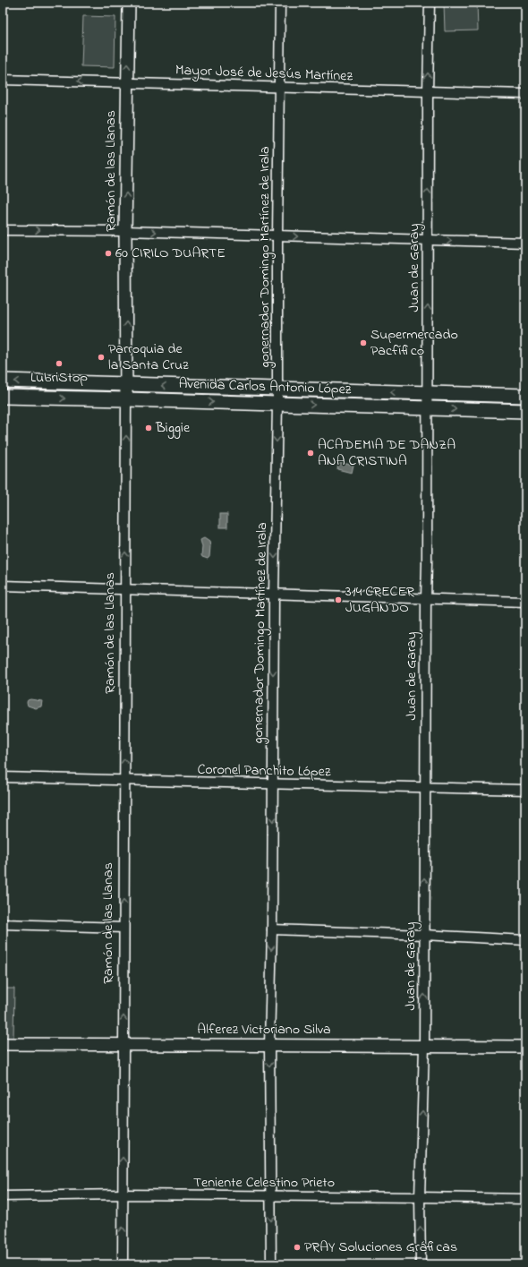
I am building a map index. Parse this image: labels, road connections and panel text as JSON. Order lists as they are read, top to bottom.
{
  "streets": {
    "main road": ["Avenida Carlos Antonio López"],
    "street": [
      "Mayor José de Jesús Martínez",
      "Ramón de las Llanas",
      "gonernador Domingo Martínez de Irala",
      "Juan de Garay",
      "Coronel Panchito López",
      "Alferez Victoriano Silva",
      "Teniente Celestino Prieto"
    ]
  },
  "crossings": [
    ["Mayor José de Jesús Martínez", "Ramón de las Llanas"],
    ["Mayor José de Jesús Martínez", "gonernador Domingo Martínez de Irala"],
    ["Mayor José de Jesús Martínez", "Juan de Garay"],
    ["Ramón de las Llanas", "Avenida Carlos Antonio López"],
    ["Ramón de las Llanas", "Coronel Panchito López"],
    ["Ramón de las Llanas", "Alferez Victoriano Silva"],
    ["Ramón de las Llanas", "Teniente Celestino Prieto"],
    ["gonernador Domingo Martínez de Irala", "Avenida Carlos Antonio López"],
    ["gonernador Domingo Martínez de Irala", "Coronel Panchito López"],
    ["gonernador Domingo Martínez de Irala", "Alferez Victoriano Silva"],
    ["gonernador Domingo Martínez de Irala", "Teniente Celestino Prieto"],
    ["Juan de Garay", "Avenida Carlos Antonio López"],
    ["Juan de Garay", "Coronel Panchito López"],
    ["Juan de Garay", "Alferez Victoriano Silva"],
    ["Juan de Garay", "Teniente Celestino Prieto"]
  ],
  "one_way": ["Ramón de las Llanas", "gonernador Domingo Martínez de Irala", "Juan de Garay"],
  "places": [
    "60 CIRILO DUARTE",
    "Supermercado Pacfífico",
    "Parroquia de la Santa Cruz",
    "LubriStop",
    "Biggie",
    "ACADEMIA DE DANZA ANA CRISTINA",
    "314 CRECER JUGANDO",
    "PRAY Soluciones Gráficas"
  ]
}
